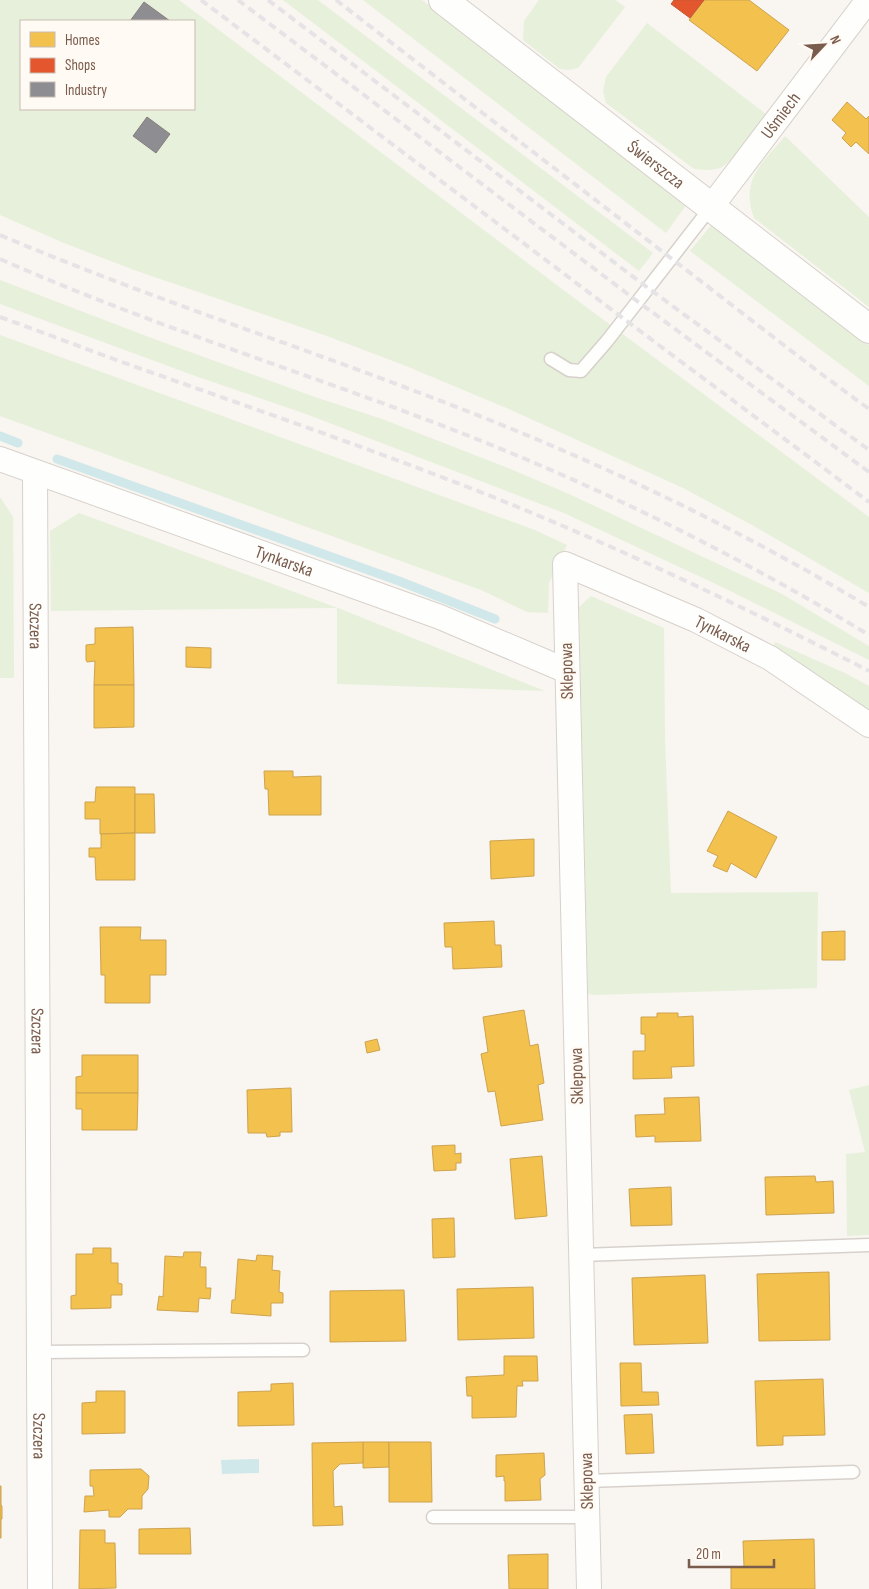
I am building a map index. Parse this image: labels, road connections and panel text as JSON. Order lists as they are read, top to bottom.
{
  "streets": {
    "street": [
      "Uśmiech",
      "Świerszcza",
      "Tynkarska",
      "Szczera",
      "Sklepowa"
    ]
  },
  "crossings": [
    ["Uśmiech", "Świerszcza"],
    ["Tynkarska", "Szczera"],
    ["Tynkarska", "Sklepowa"]
  ],
  "legend": ["Homes", "Shops", "Industry"],
  "scale_bar": "20 m",
  "north": "top right"
}
